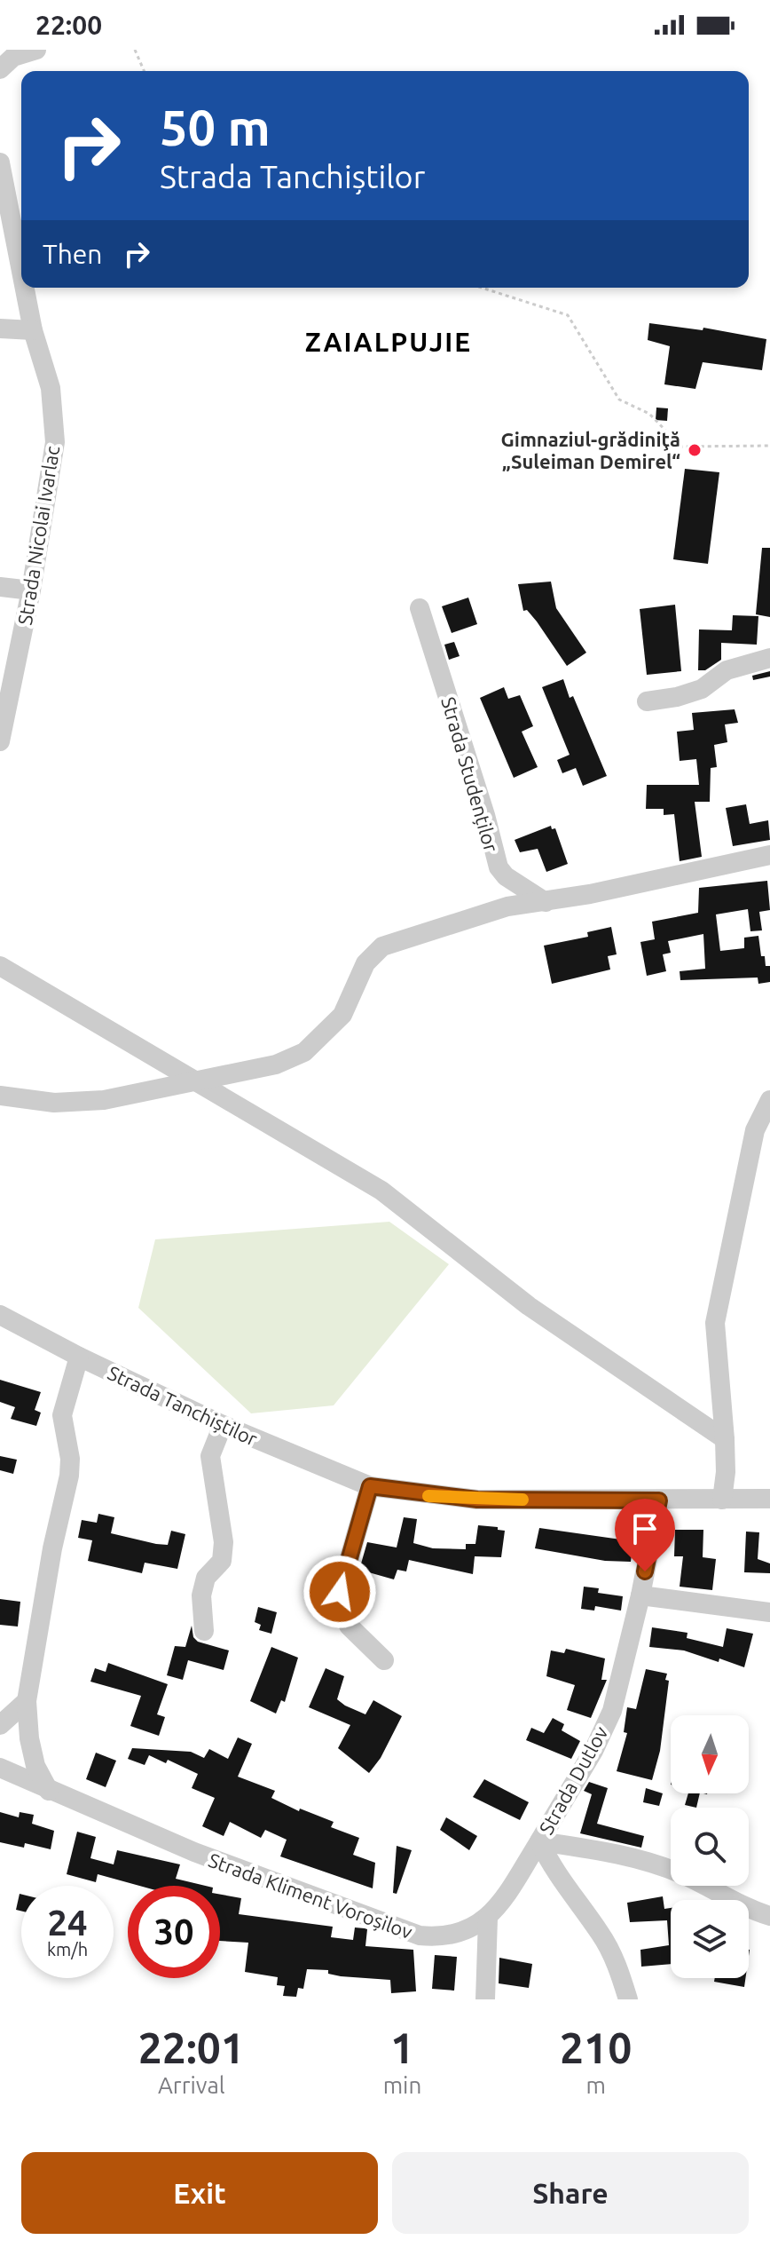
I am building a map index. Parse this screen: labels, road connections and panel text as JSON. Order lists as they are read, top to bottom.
{
  "streets": {
    "street": [
      "Strada Nicolai Ivarlac",
      "Strada Studenților",
      "Strada Tanchiștilor",
      "Strada Dutlov",
      "Strada Kliment Voroșilov"
    ]
  },
  "crossings": [
    ["Strada Tanchiștilor", "Strada Dutlov"],
    ["Strada Dutlov", "Strada Kliment Voroșilov"]
  ],
  "districts": ["ZAIALPUJIE"],
  "places": ["Gimnaziul-grădiniţă „Suleiman Demirel“"],
  "north": "bottom",
  "page": {
    "status": "22:00",
    "turn": ["50 m", "Strada Tanchiștilor"],
    "then": "Then",
    "speed": "24 km/h",
    "limit": "30",
    "eta": [
      "22:01",
      "Arrival",
      "1",
      "min",
      "210",
      "m"
    ],
    "buttons": ["Exit", "Share"]
  }
}
